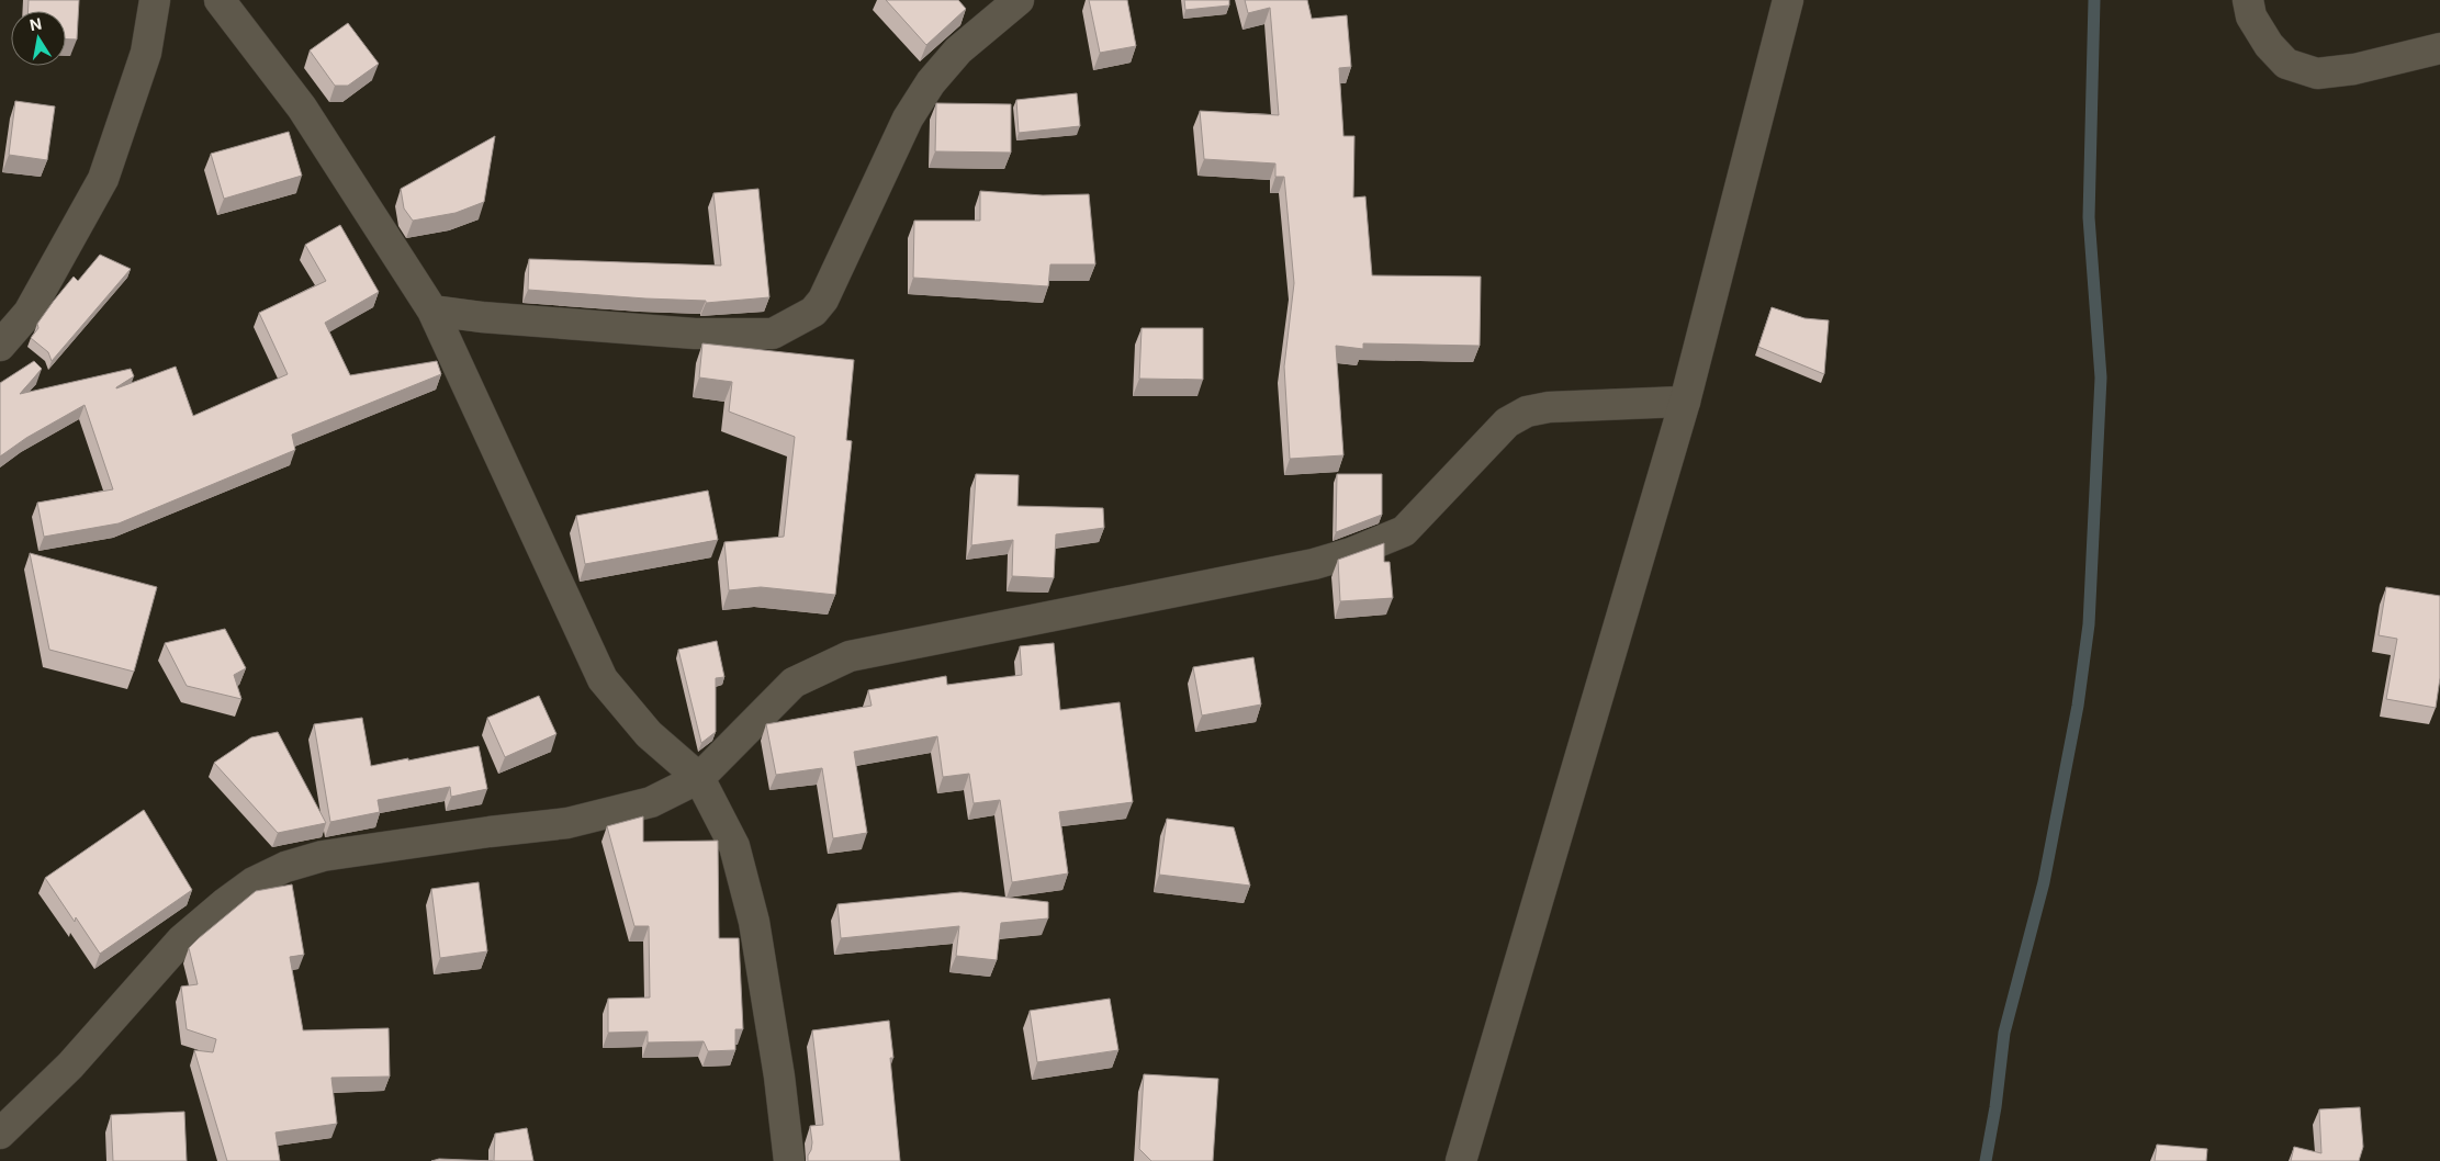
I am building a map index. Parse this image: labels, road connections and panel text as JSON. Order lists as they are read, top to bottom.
{
  "north": "top"
}
